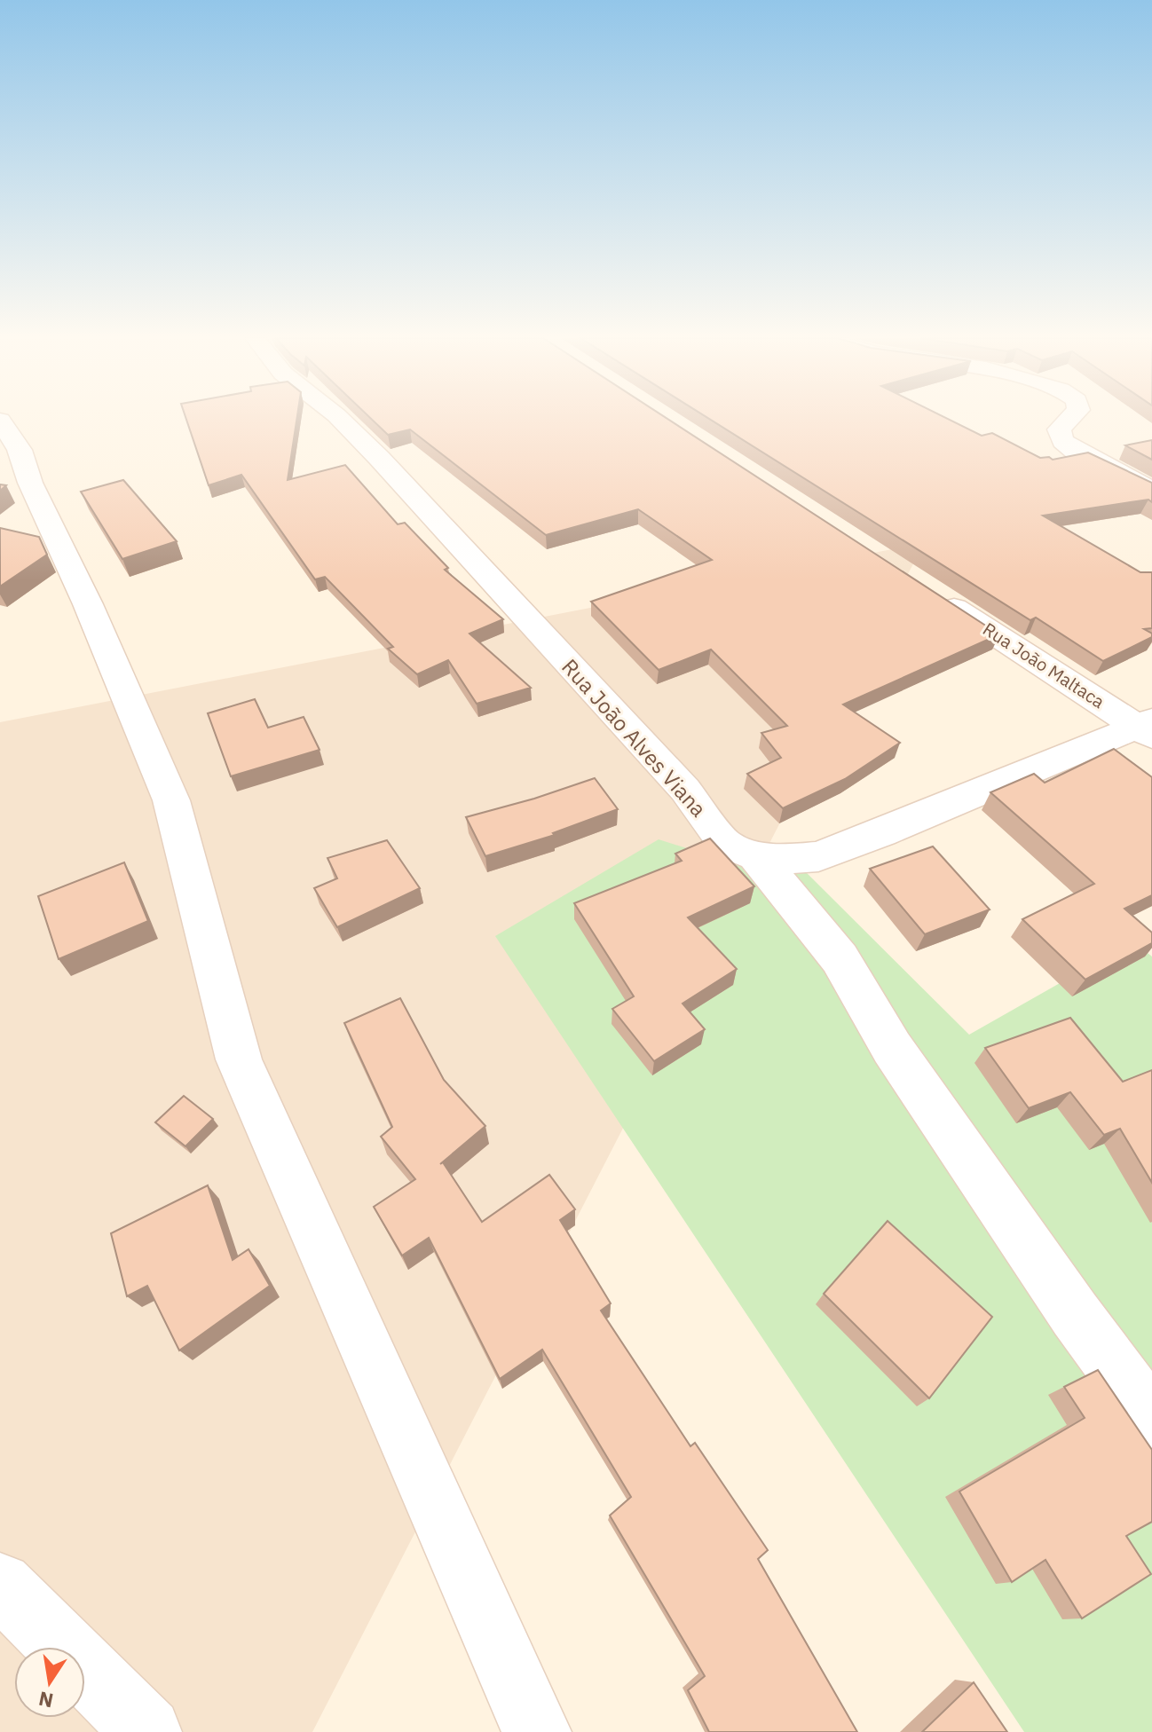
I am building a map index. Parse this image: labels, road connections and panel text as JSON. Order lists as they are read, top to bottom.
{
  "streets": {
    "street": ["Rua João Maltaca", "Rua João Alves Viana"]
  },
  "crossings": [
    ["Rua João Maltaca", "Rua João Alves Viana"]
  ],
  "north": "bottom"
}
